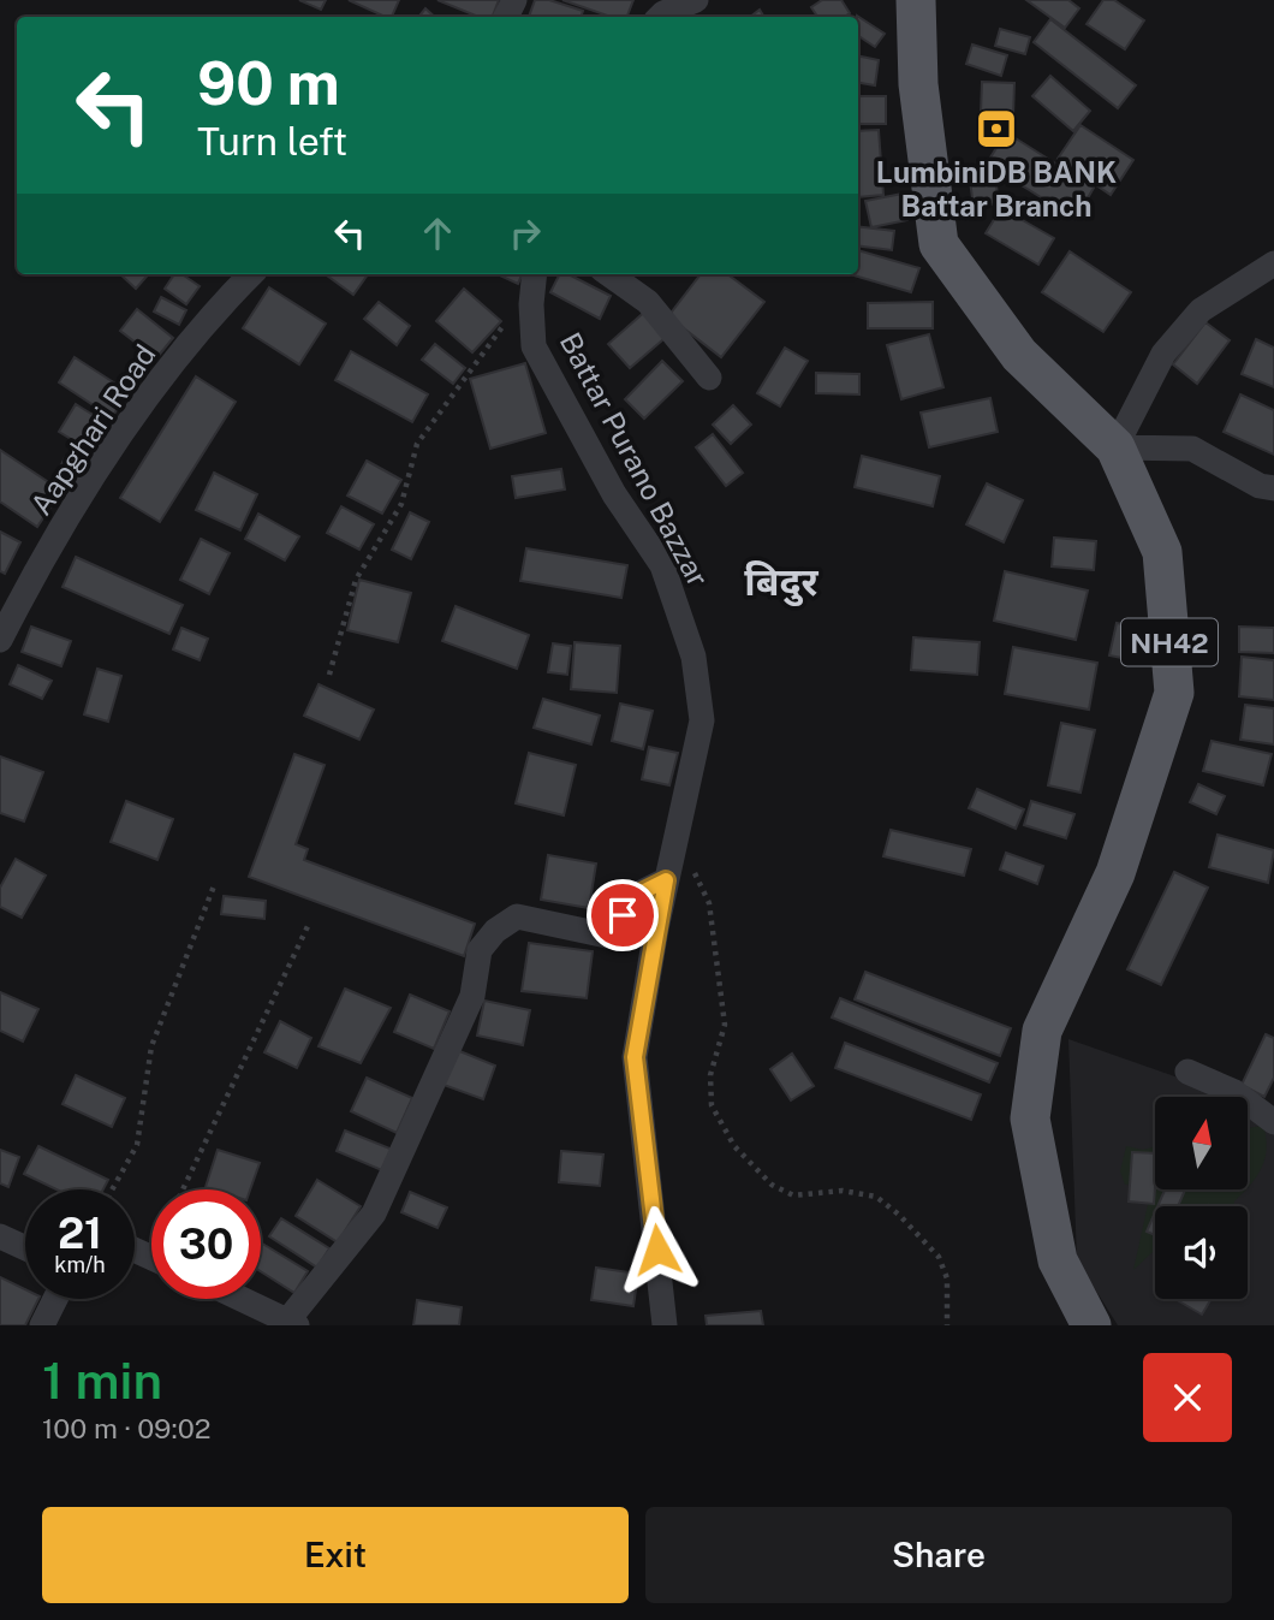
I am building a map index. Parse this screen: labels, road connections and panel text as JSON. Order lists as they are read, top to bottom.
{
  "streets": {
    "main road": ["NH42"],
    "street": ["Aapghari Road", "Battar Purano Bazzar"]
  },
  "districts": ["बिदुर"],
  "places": {
    "bank": ["LumbiniDB BANK Battar Branch"]
  },
  "north": "top",
  "page": {
    "turn": ["90 m", "Turn left"],
    "speed": "21 km/h",
    "limit": "30",
    "heading": ["1 min", "100 m · 09:02"],
    "buttons": ["Exit", "Share"]
  }
}
